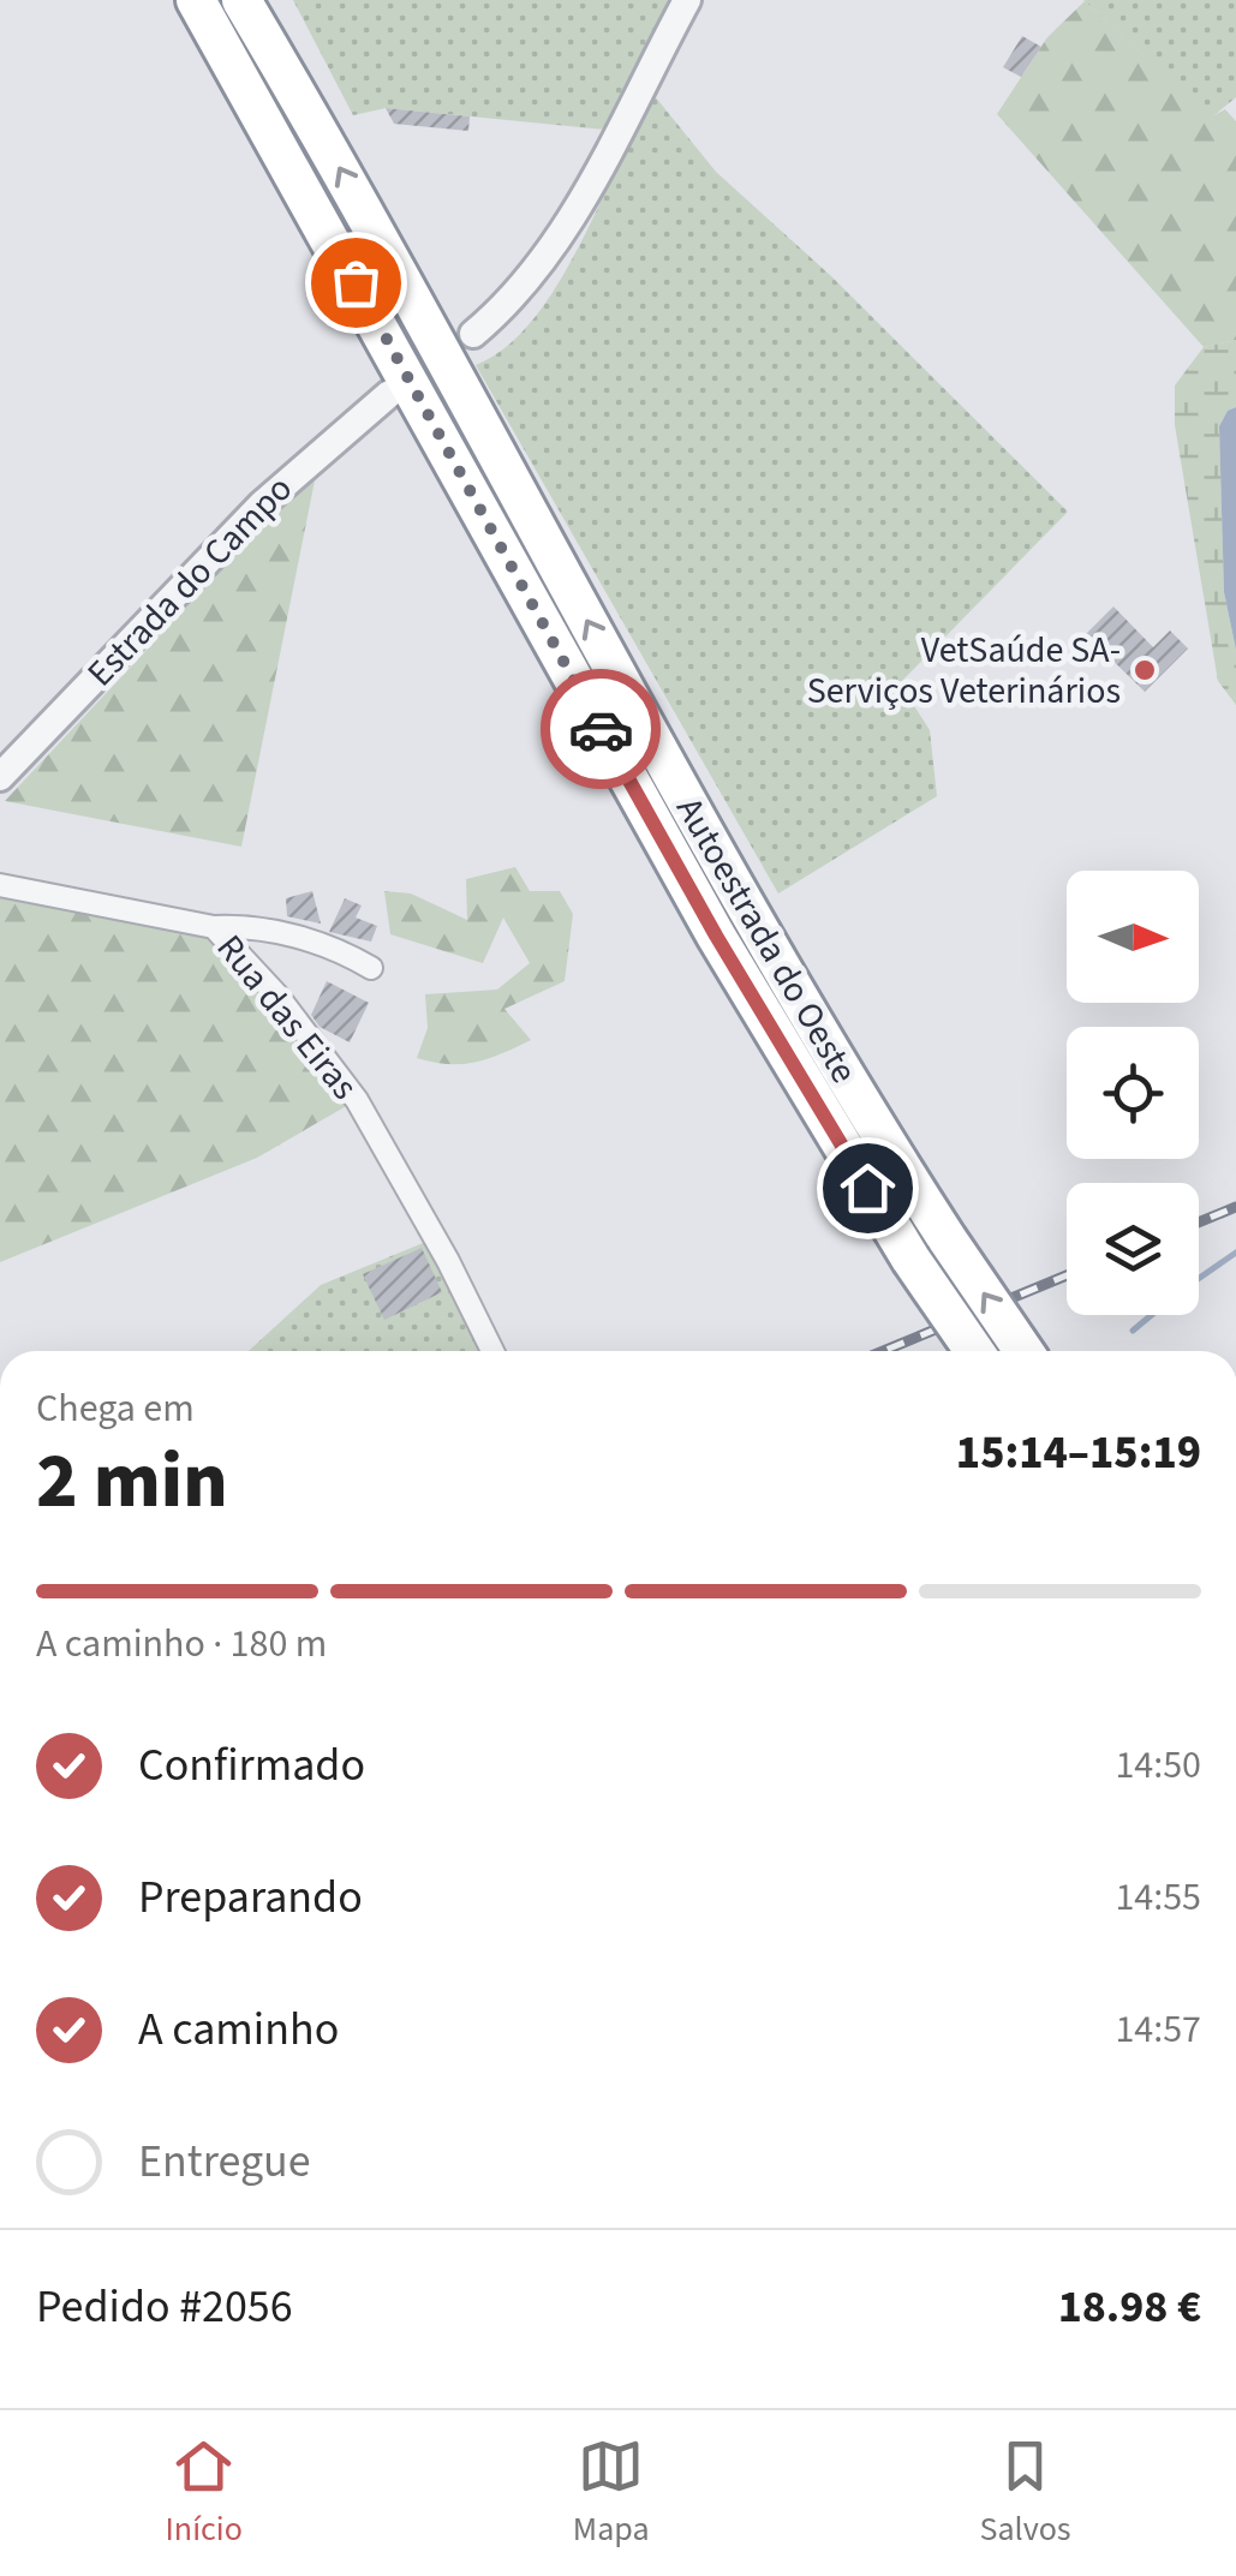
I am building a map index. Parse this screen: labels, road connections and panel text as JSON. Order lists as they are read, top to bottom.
{
  "streets": {
    "highway": ["Autoestrada do Oeste"],
    "street": ["Estrada do Campo", "Rua das Eiras"]
  },
  "places": ["VetSaúde SA- Serviços Veterinários"],
  "north": "right",
  "page": {
    "heading": ["2 min", "Chega em", "15:14–15:19"],
    "panel": ["Pedido #2056", "18.98 €"],
    "bar": "A caminho · 180 m",
    "list": [
      ["Confirmado", "14:50"],
      ["Preparando", "14:55"],
      ["A caminho", "14:57"],
      "Entregue"
    ],
    "tabs": ["Início", "Mapa", "Salvos"]
  }
}
